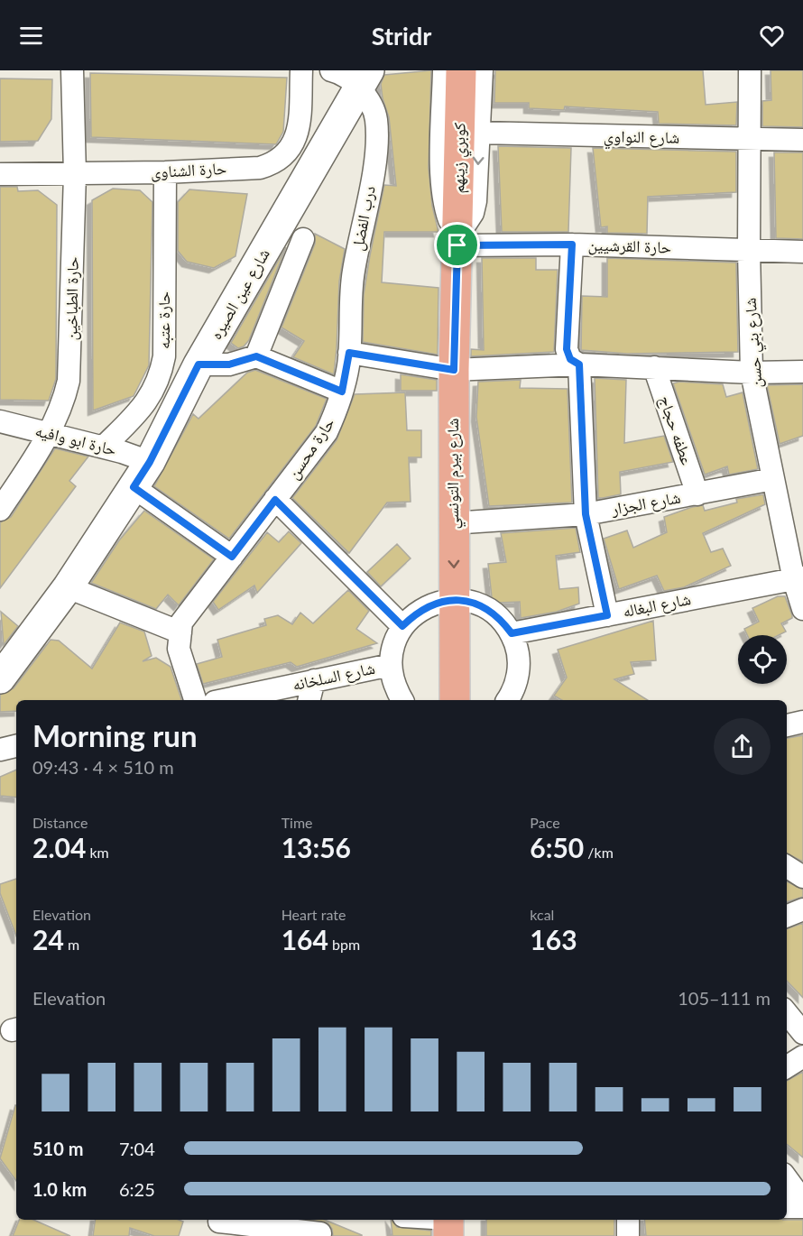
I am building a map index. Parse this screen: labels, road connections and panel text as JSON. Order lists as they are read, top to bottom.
{
  "streets": {
    "main road": ["كوبري زينهم", "شارع بيرم التونسي"],
    "street": [
      "شارع النواوي",
      "حارة الشناوى",
      "درب الفضل",
      "حارة القرشيين",
      "شارع عين الصيره",
      "حارة الطباخين",
      "حارة عتبه",
      "شارع بني حسن",
      "عطفه حجاج",
      "حارة ابو وافيه",
      "حارة محسن",
      "شارع الجزار",
      "شارع البغاله",
      "شارع السلخانه"
    ]
  },
  "crossings": [
    ["شارع النواوي", "شارع بني حسن"],
    ["كوبري زينهم", "حارة القرشيين"],
    ["كوبري زينهم", "شارع بيرم التونسي"],
    ["حارة الشناوى", "حارة الطباخين"],
    ["حارة الشناوى", "حارة عتبه"],
    ["درب الفضل", "شارع عين الصيره"],
    ["درب الفضل", "حارة محسن"],
    ["حارة القرشيين", "شارع بني حسن"],
    ["حارة القرشيين", "شارع بيرم التونسي"],
    ["شارع عين الصيره", "حارة ابو وافيه"],
    ["حارة الطباخين", "حارة ابو وافيه"],
    ["حارة عتبه", "حارة ابو وافيه"],
    ["شارع بني حسن", "شارع الجزار"],
    ["شارع بني حسن", "شارع البغاله"],
    ["عطفه حجاج", "شارع الجزار"],
    ["شارع بيرم التونسي", "شارع الجزار"]
  ],
  "page": {
    "header": "Stridr",
    "heading": ["Morning run", "09:43 · 4 × 510 m"],
    "stats": [
      ["Distance", "2.04 km"],
      ["Time", "13:56"],
      ["Pace", "6:50 /km"],
      ["Elevation", "24 m"],
      ["Heart rate", "164 bpm"],
      ["kcal", "163"]
    ],
    "chart": ["Elevation", "105–111 m"],
    "list": [
      {
        "name": "510 m",
        "note": "7:04"
      },
      {
        "name": "1.0 km",
        "note": "6:25"
      }
    ]
  }
}
